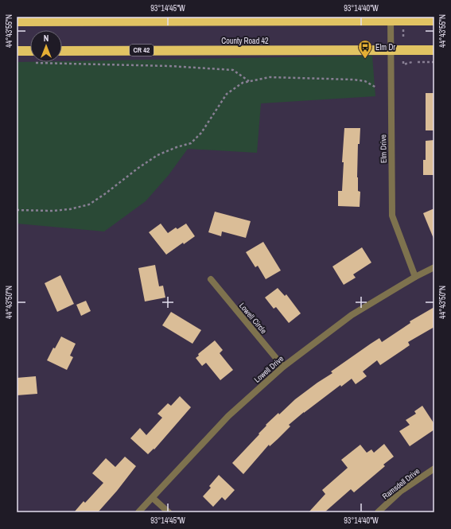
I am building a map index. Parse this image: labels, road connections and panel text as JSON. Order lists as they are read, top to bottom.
{
  "streets": {
    "highway": ["County Road 42", "CR 42"],
    "street": [
      "Elm Drive",
      "Lowell Circle",
      "Lowell Drive",
      "Ramsdell Drive"
    ]
  },
  "crossings": [
    ["County Road 42", "Elm Drive"],
    ["Elm Drive", "Lowell Drive"],
    ["Lowell Circle", "Lowell Drive"]
  ],
  "places": {
    "bus stop": ["Elm Dr"]
  },
  "north": "top",
  "coordinates": [
    "93°14'45\"W",
    "93°14'40\"W",
    "44°43'55\"N",
    "44°43'50\"N"
  ]
}
